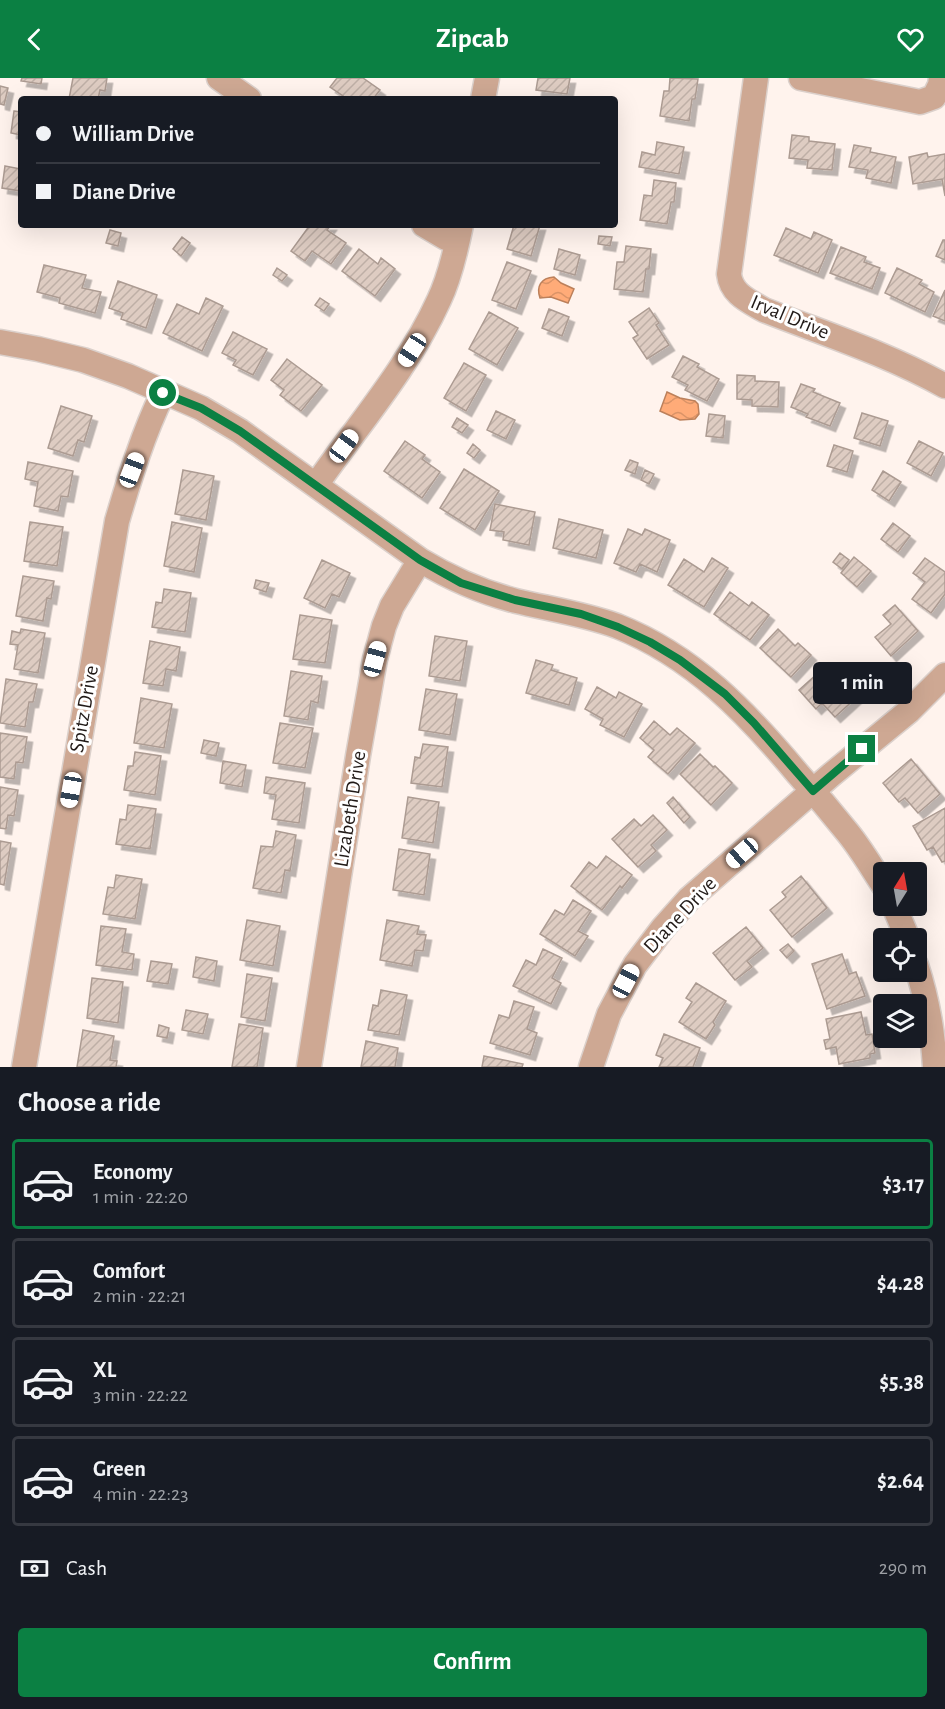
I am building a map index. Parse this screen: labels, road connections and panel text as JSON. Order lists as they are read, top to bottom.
{
  "streets": {
    "street": [
      "Irval Drive",
      "Spitz Drive",
      "Lizabeth Drive",
      "Diane Drive"
    ]
  },
  "north": "top",
  "page": {
    "header": "Zipcab",
    "banner": ["William Drive", "Diane Drive"],
    "bubble": "1 min",
    "heading": "Choose a ride",
    "list": [
      {
        "name": "Economy",
        "note": "1 min · 22:20",
        "value": "$3.17"
      },
      {
        "name": "Comfort",
        "note": "2 min · 22:21",
        "value": "$4.28"
      },
      {
        "name": "XL",
        "note": "3 min · 22:22",
        "value": "$5.38"
      },
      {
        "name": "Green",
        "note": "4 min · 22:23",
        "value": "$2.64"
      }
    ],
    "pay": ["Cash", "290 m"],
    "buttons": "Confirm"
  }
}
